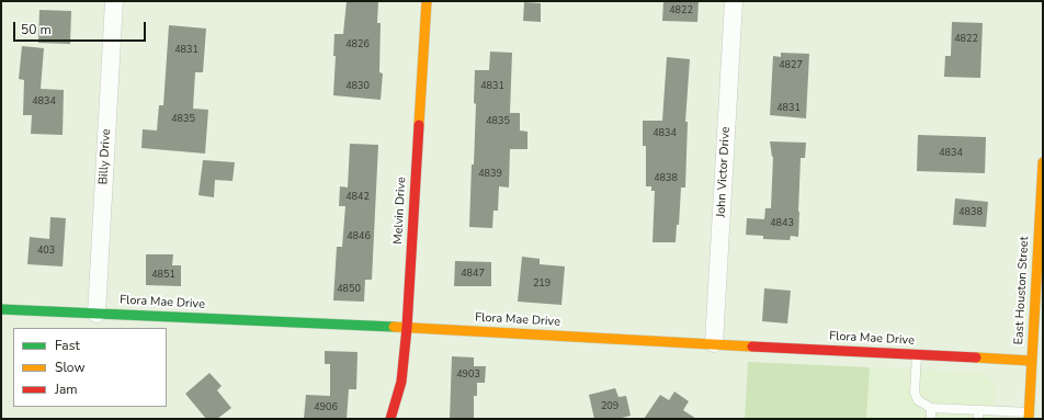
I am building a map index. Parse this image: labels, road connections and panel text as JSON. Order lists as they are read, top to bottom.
{
  "streets": {
    "street": [
      "Billy Drive",
      "John Victor Drive",
      "Melvin Drive",
      "East Houston Street",
      "Flora Mae Drive"
    ]
  },
  "crossings": [
    ["Billy Drive", "Flora Mae Drive"],
    ["John Victor Drive", "Flora Mae Drive"],
    ["Melvin Drive", "Flora Mae Drive"],
    ["East Houston Street", "Flora Mae Drive"]
  ],
  "house_numbers": [
    "4822",
    "4822",
    "4826",
    "4831",
    "4827",
    "4830",
    "4831",
    "4834",
    "4831",
    "4835",
    "4835",
    "4834",
    "4834",
    "4839",
    "4838",
    "4842",
    "4838",
    "4843",
    "4846",
    "403",
    "4847",
    "4851",
    "219",
    "4850",
    "4903",
    "209",
    "4906"
  ],
  "legend": ["Fast", "Slow", "Jam"],
  "scale_bar": "50 m"
}
